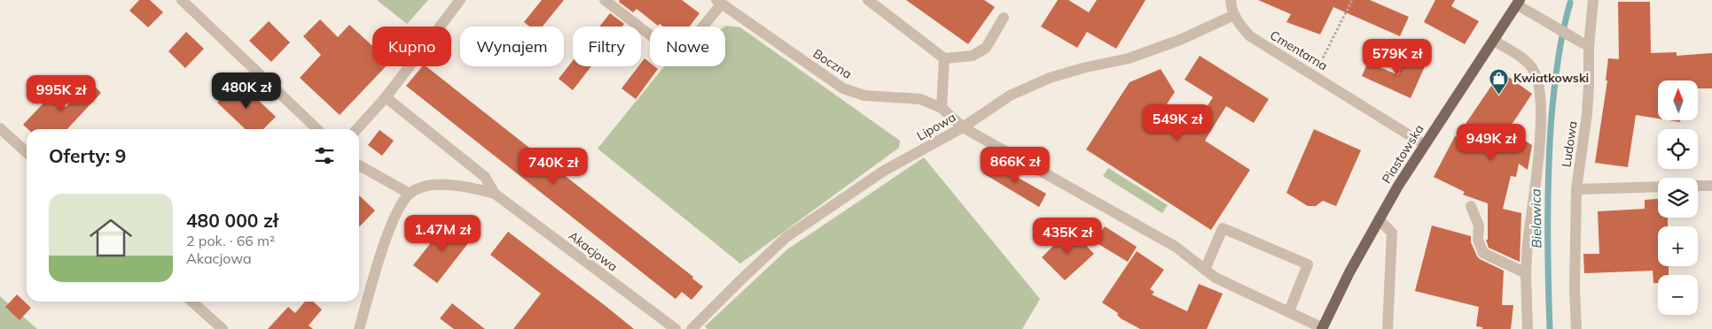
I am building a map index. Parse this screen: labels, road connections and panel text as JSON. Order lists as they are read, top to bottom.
{
  "streets": {
    "main road": ["Piastowska"],
    "street": [
      "Cmentarna",
      "Boczna",
      "Lipowa",
      "Ludowa",
      "Akacjowa"
    ]
  },
  "crossings": [
    ["Cmentarna", "Lipowa"],
    ["Cmentarna", "Piastowska"],
    ["Boczna", "Lipowa"],
    ["Boczna", "Piastowska"]
  ],
  "water": ["Bielawica"],
  "places": {
    "shop": ["Kwiatkowski"]
  },
  "north": "top",
  "page": {
    "chip": [
      "Kupno",
      "Wynajem",
      "Filtry",
      "Nowe"
    ],
    "price": [
      "579K zł",
      "480K zł",
      "995K zł",
      "549K zł",
      "949K zł",
      "866K zł",
      "740K zł",
      "1.47M zł",
      "435K zł"
    ],
    "map_buttons": ["+", "−"],
    "heading": "Oferty: 9",
    "list": [
      {
        "name": "480 000 zł",
        "note": "2 pok. · 66 m² · Akacjowa"
      }
    ]
  }
}
